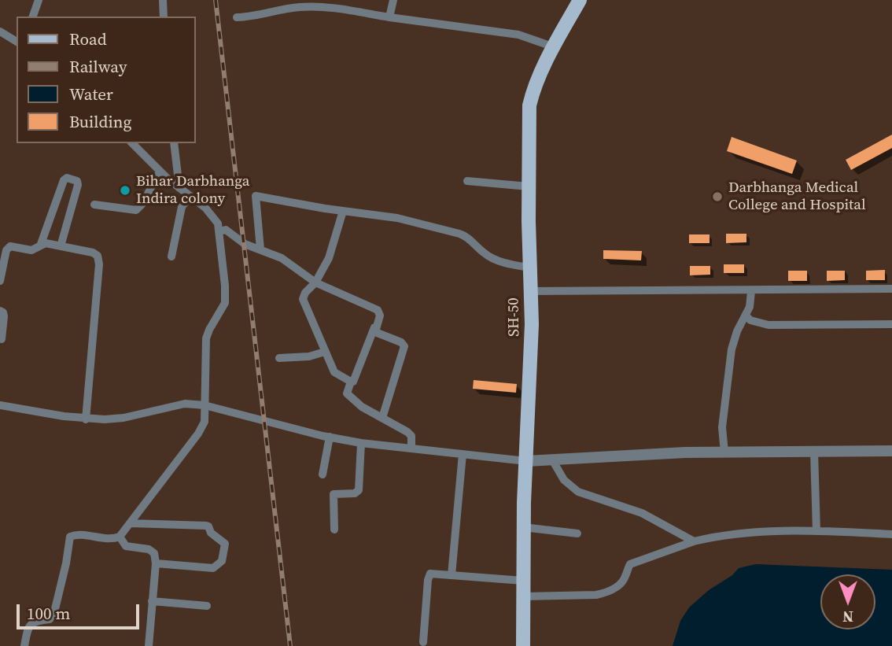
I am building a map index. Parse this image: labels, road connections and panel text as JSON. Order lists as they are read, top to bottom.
{
  "streets": {
    "main road": ["SH-50"]
  },
  "places": ["Bihar Darbhanga Indira colony", "Darbhanga Medical College and Hospital"],
  "legend": [
    "Road",
    "Railway",
    "Water",
    "Building"
  ],
  "scale_bar": "100 m",
  "north": "bottom"
}
